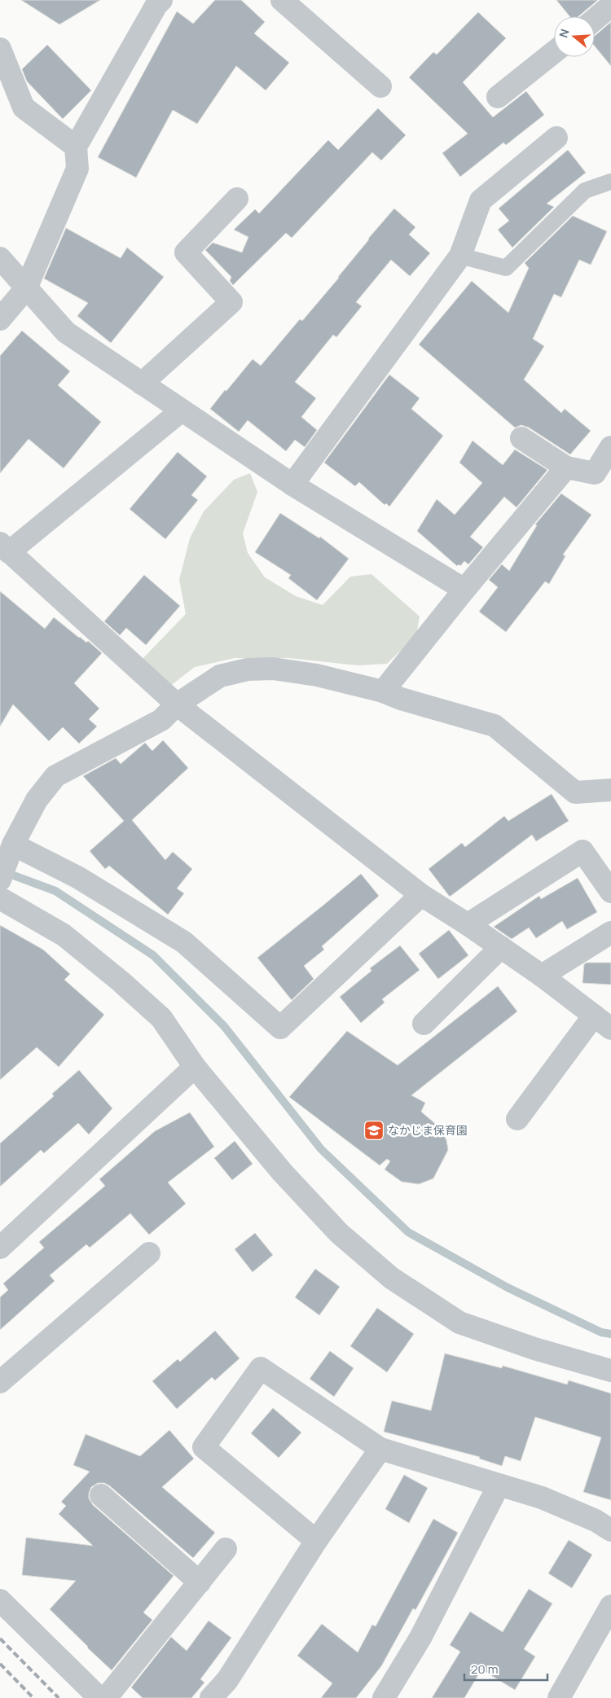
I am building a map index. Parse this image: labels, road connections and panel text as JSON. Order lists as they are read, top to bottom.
{
  "places": {
    "school or university": ["なかじま保育園"]
  },
  "scale_bar": "20 m",
  "north": "left"
}
